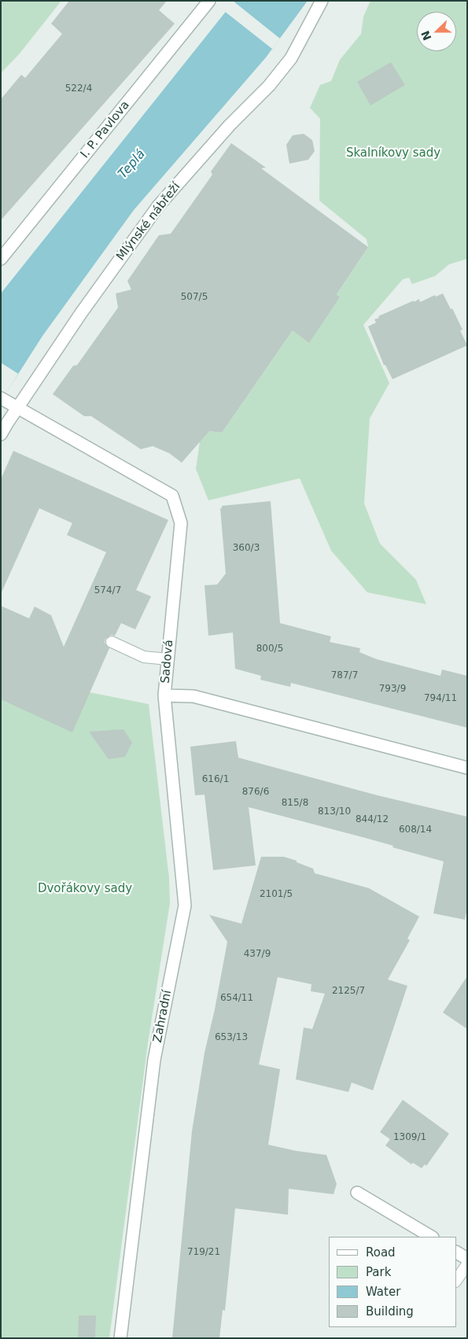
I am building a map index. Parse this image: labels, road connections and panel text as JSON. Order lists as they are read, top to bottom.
{
  "streets": {
    "street": [
      "I. P. Pavlova",
      "Mlýnské nábřeží",
      "Sadová",
      "Zahradní"
    ]
  },
  "crossings": [
    ["Mlýnské nábřeží", "Sadová"],
    ["Sadová", "Zahradní"]
  ],
  "water": ["Teplá"],
  "parks": ["Skalníkovy sady", "Dvořákovy sady"],
  "house_numbers": [
    "522/4",
    "507/5",
    "360/3",
    "574/7",
    "800/5",
    "787/7",
    "793/9",
    "794/11",
    "616/1",
    "876/6",
    "815/8",
    "813/10",
    "844/12",
    "608/14",
    "2101/5",
    "437/9",
    "2125/7",
    "654/11",
    "653/13",
    "1309/1",
    "719/21"
  ],
  "legend": [
    "Road",
    "Park",
    "Water",
    "Building"
  ],
  "north": "left"
}
